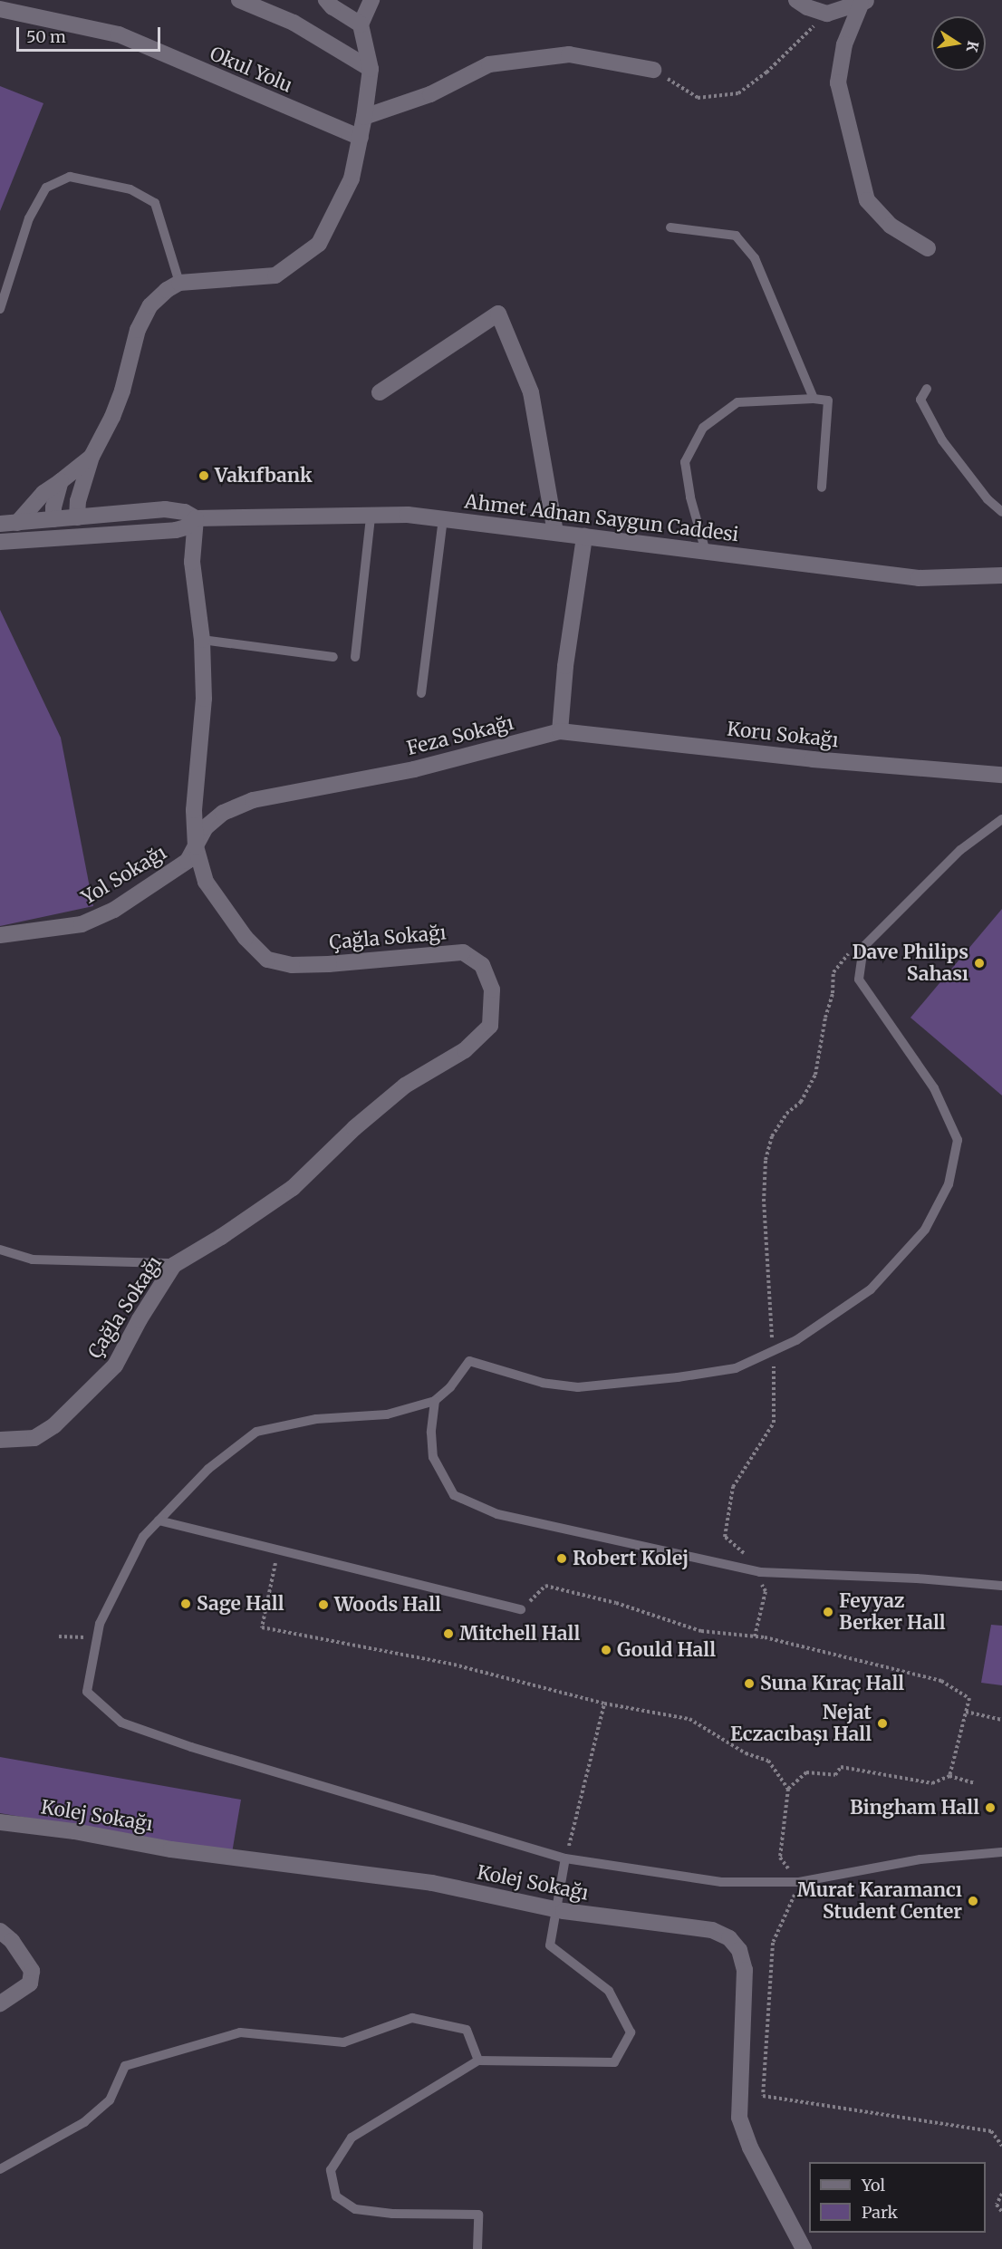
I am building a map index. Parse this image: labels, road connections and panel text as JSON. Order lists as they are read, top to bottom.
{
  "streets": {
    "street": [
      "Okul Yolu",
      "Ahmet Adnan Saygun Caddesi",
      "Koru Sokağı",
      "Feza Sokağı",
      "Yol Sokağı",
      "Çağla Sokağı",
      "Kolej Sokağı"
    ]
  },
  "crossings": [
    ["Ahmet Adnan Saygun Caddesi", "Çağla Sokağı"],
    ["Koru Sokağı", "Feza Sokağı"],
    ["Feza Sokağı", "Yol Sokağı"],
    ["Feza Sokağı", "Çağla Sokağı"],
    ["Yol Sokağı", "Çağla Sokağı"]
  ],
  "places": [
    "Vakıfbank",
    "Dave Philips Sahası",
    "Robert Kolej",
    "Sage Hall",
    "Woods Hall",
    "Feyyaz Berker Hall",
    "Mitchell Hall",
    "Gould Hall",
    "Suna Kıraç Hall",
    "Nejat Eczacıbaşı Hall",
    "Bingham Hall",
    "Murat Karamancı Student Center"
  ],
  "legend": ["Yol", "Park"],
  "scale_bar": "50 m",
  "north": "right"
}
